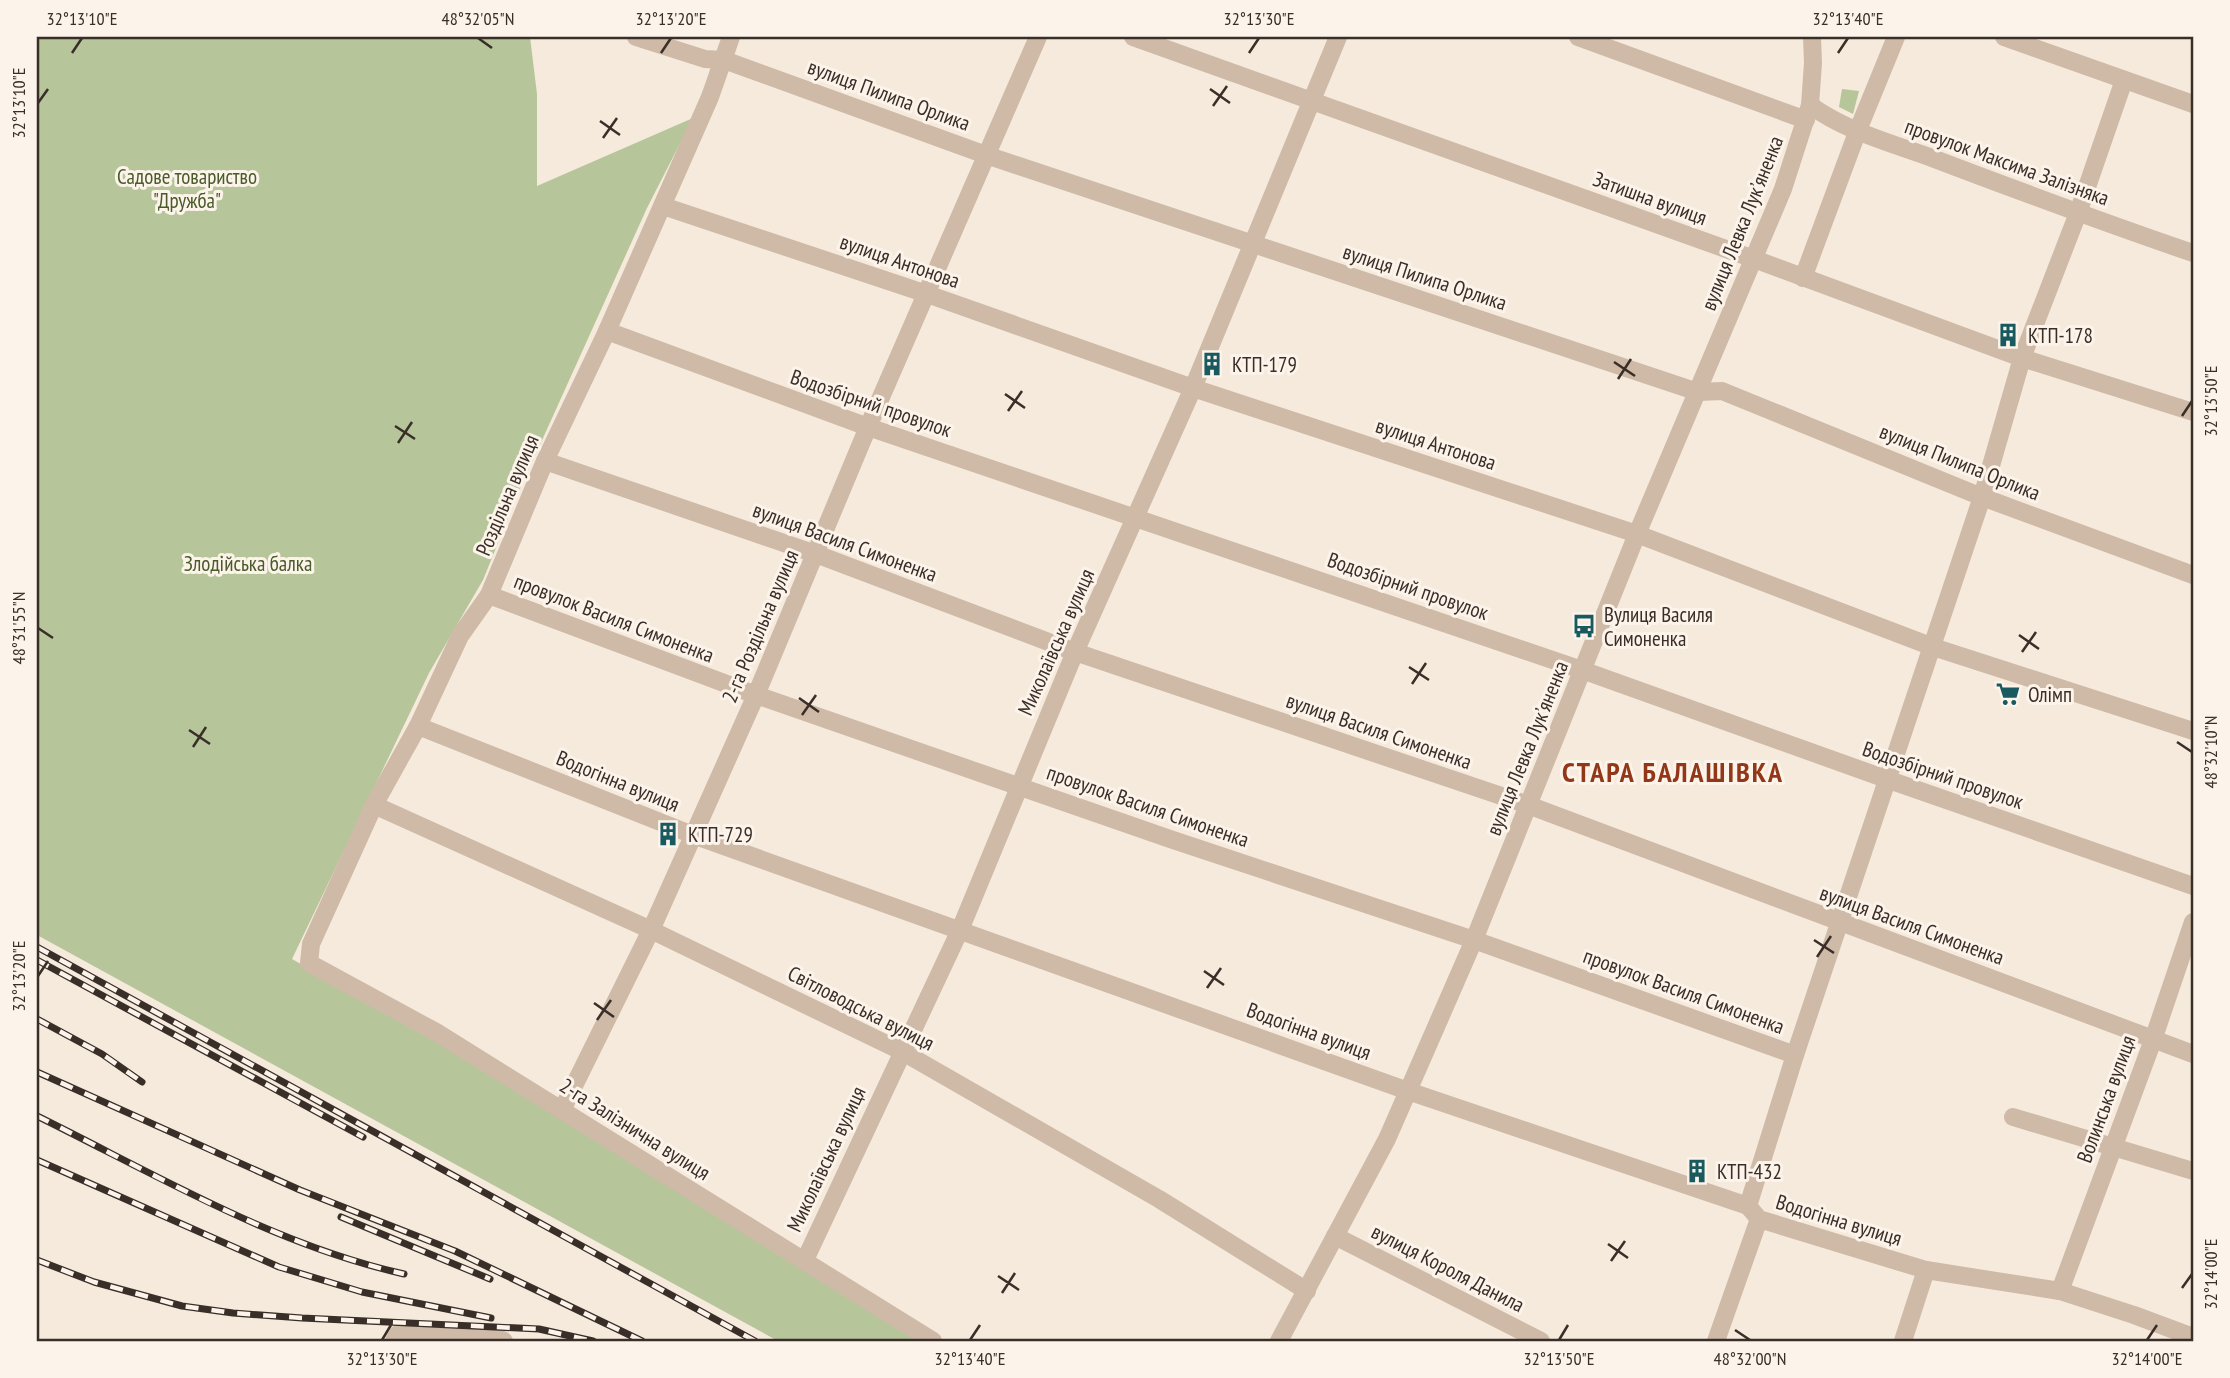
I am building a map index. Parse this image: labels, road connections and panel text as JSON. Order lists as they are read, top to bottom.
{
  "streets": {
    "street": [
      "вулиця Пилипа Орлика",
      "провулок Максима Залізняка",
      "Затишна вулиця",
      "вулиця Левка Лукʼяненка",
      "вулиця Антонова",
      "Водозбірний провулок",
      "Роздільна вулиця",
      "вулиця Василя Симоненка",
      "провулок Василя Симоненка",
      "2-га Роздільна вулиця",
      "Миколаївська вулиця",
      "Водогінна вулиця",
      "Світловодська вулиця",
      "Волинська вулиця",
      "2-га Залізнична вулиця",
      "вулиця Короля Данила"
    ]
  },
  "crossings": [
    ["вулиця Пилипа Орлика", "вулиця Левка Лукʼяненка"],
    ["вулиця Пилипа Орлика", "Роздільна вулиця"],
    ["вулиця Пилипа Орлика", "2-га Роздільна вулиця"],
    ["вулиця Пилипа Орлика", "Миколаївська вулиця"],
    ["провулок Максима Залізняка", "вулиця Левка Лукʼяненка"],
    ["Затишна вулиця", "вулиця Левка Лукʼяненка"],
    ["Затишна вулиця", "Миколаївська вулиця"],
    ["вулиця Левка Лукʼяненка", "вулиця Антонова"],
    ["вулиця Левка Лукʼяненка", "Водозбірний провулок"],
    ["вулиця Левка Лукʼяненка", "вулиця Василя Симоненка"],
    ["вулиця Левка Лукʼяненка", "провулок Василя Симоненка"],
    ["вулиця Левка Лукʼяненка", "Водогінна вулиця"],
    ["вулиця Левка Лукʼяненка", "Світловодська вулиця"],
    ["вулиця Левка Лукʼяненка", "вулиця Короля Данила"],
    ["вулиця Антонова", "Роздільна вулиця"],
    ["вулиця Антонова", "2-га Роздільна вулиця"],
    ["вулиця Антонова", "Миколаївська вулиця"],
    ["Водозбірний провулок", "Роздільна вулиця"],
    ["Водозбірний провулок", "2-га Роздільна вулиця"],
    ["Водозбірний провулок", "Миколаївська вулиця"],
    ["Роздільна вулиця", "вулиця Василя Симоненка"],
    ["Роздільна вулиця", "провулок Василя Симоненка"],
    ["Роздільна вулиця", "Водогінна вулиця"],
    ["Роздільна вулиця", "Світловодська вулиця"],
    ["Роздільна вулиця", "2-га Залізнична вулиця"],
    ["вулиця Василя Симоненка", "2-га Роздільна вулиця"],
    ["вулиця Василя Симоненка", "Миколаївська вулиця"],
    ["вулиця Василя Симоненка", "Волинська вулиця"],
    ["провулок Василя Симоненка", "2-га Роздільна вулиця"],
    ["провулок Василя Симоненка", "Миколаївська вулиця"],
    ["2-га Роздільна вулиця", "Водогінна вулиця"],
    ["2-га Роздільна вулиця", "Світловодська вулиця"],
    ["2-га Роздільна вулиця", "2-га Залізнична вулиця"],
    ["Миколаївська вулиця", "Водогінна вулиця"],
    ["Миколаївська вулиця", "Світловодська вулиця"],
    ["Миколаївська вулиця", "2-га Залізнична вулиця"],
    ["Водогінна вулиця", "Волинська вулиця"]
  ],
  "districts": ["СТАРА БАЛАШІВКА"],
  "parks": ["Садове товариство \"Дружба\"", "Злодійська балка"],
  "places": {
    "building": [
      "КТП-178",
      "КТП-179",
      "КТП-729",
      "КТП-432"
    ],
    "bus stop": ["Вулиця Василя Симоненка"],
    "supermarket": ["Олімп"]
  },
  "coordinates": [
    "32°13'10\"E",
    "48°32'05\"N",
    "32°13'20\"E",
    "32°13'30\"E",
    "32°13'40\"E",
    "32°13'50\"E",
    "48°31'55\"N",
    "48°32'10\"N",
    "32°14'00\"E",
    "48°32'00\"N"
  ]
}
